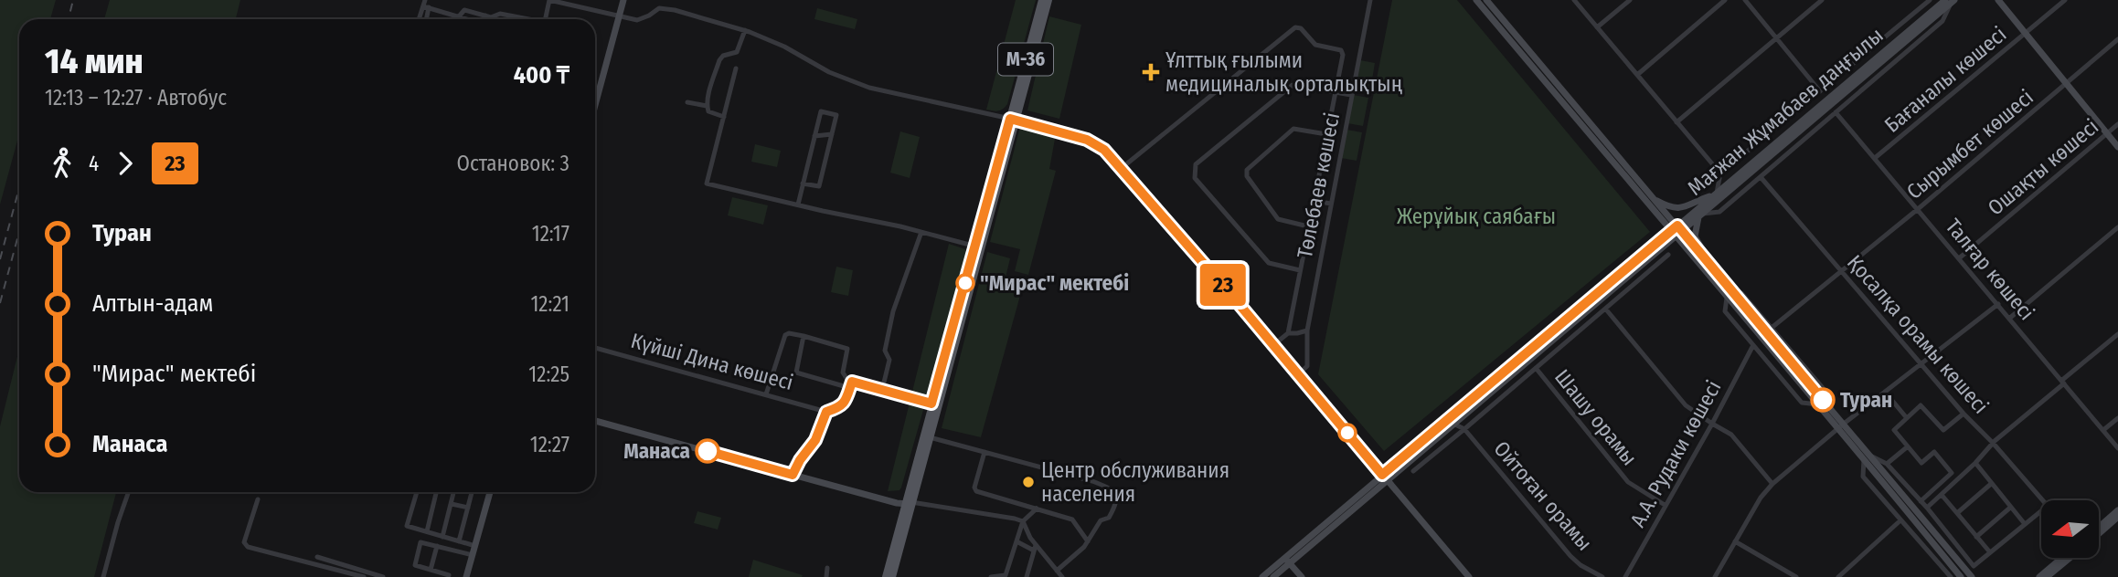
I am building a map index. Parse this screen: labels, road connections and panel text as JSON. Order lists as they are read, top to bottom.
{
  "streets": {
    "main road": ["M-36", "Мағжан Жұмабаев даңғылы"],
    "street": [
      "Бағаналы көшесі",
      "Сырымбет көшесі",
      "Ошақты көшесі",
      "Төлебаев көшесі",
      "Талғар көшесі",
      "Қосалқа орамы көшесі",
      "Күйші Дина көшесі",
      "Шашу орамы",
      "А.А. Рудаки көшесі",
      "Ойтоған орамы"
    ]
  },
  "crossings": [
    ["Бағаналы көшесі", "Талғар көшесі"],
    ["Мағжан Жұмабаев даңғылы", "Талғар көшесі"],
    ["Мағжан Жұмабаев даңғылы", "Қосалқа орамы көшесі"],
    ["Сырымбет көшесі", "Талғар көшесі"],
    ["Сырымбет көшесі", "Қосалқа орамы көшесі"],
    ["Ошақты көшесі", "Талғар көшесі"],
    ["Шашу орамы", "А.А. Рудаки көшесі"]
  ],
  "parks": ["Жерұйық саябағы"],
  "places": {
    "health": ["Ұлттық ғылыми медициналық орталықтың"],
    "other": [
      "\"Мирас\" мектебі",
      "Туран",
      "Манаса",
      "Центр обслуживания населения"
    ]
  },
  "lines": ["bus line 23"],
  "north": "left",
  "page": {
    "on_map": "23",
    "heading": ["14 мин", "12:13 – 12:27 · Автобус", "400 ₸"],
    "legs": ["4", "23", "Остановок: 3"],
    "list": [
      {
        "name": "Туран",
        "value": "12:17"
      },
      {
        "name": "Алтын-адам",
        "value": "12:21"
      },
      {
        "name": "\"Мирас\" мектебі",
        "value": "12:25"
      },
      {
        "name": "Манаса",
        "value": "12:27"
      }
    ]
  }
}
